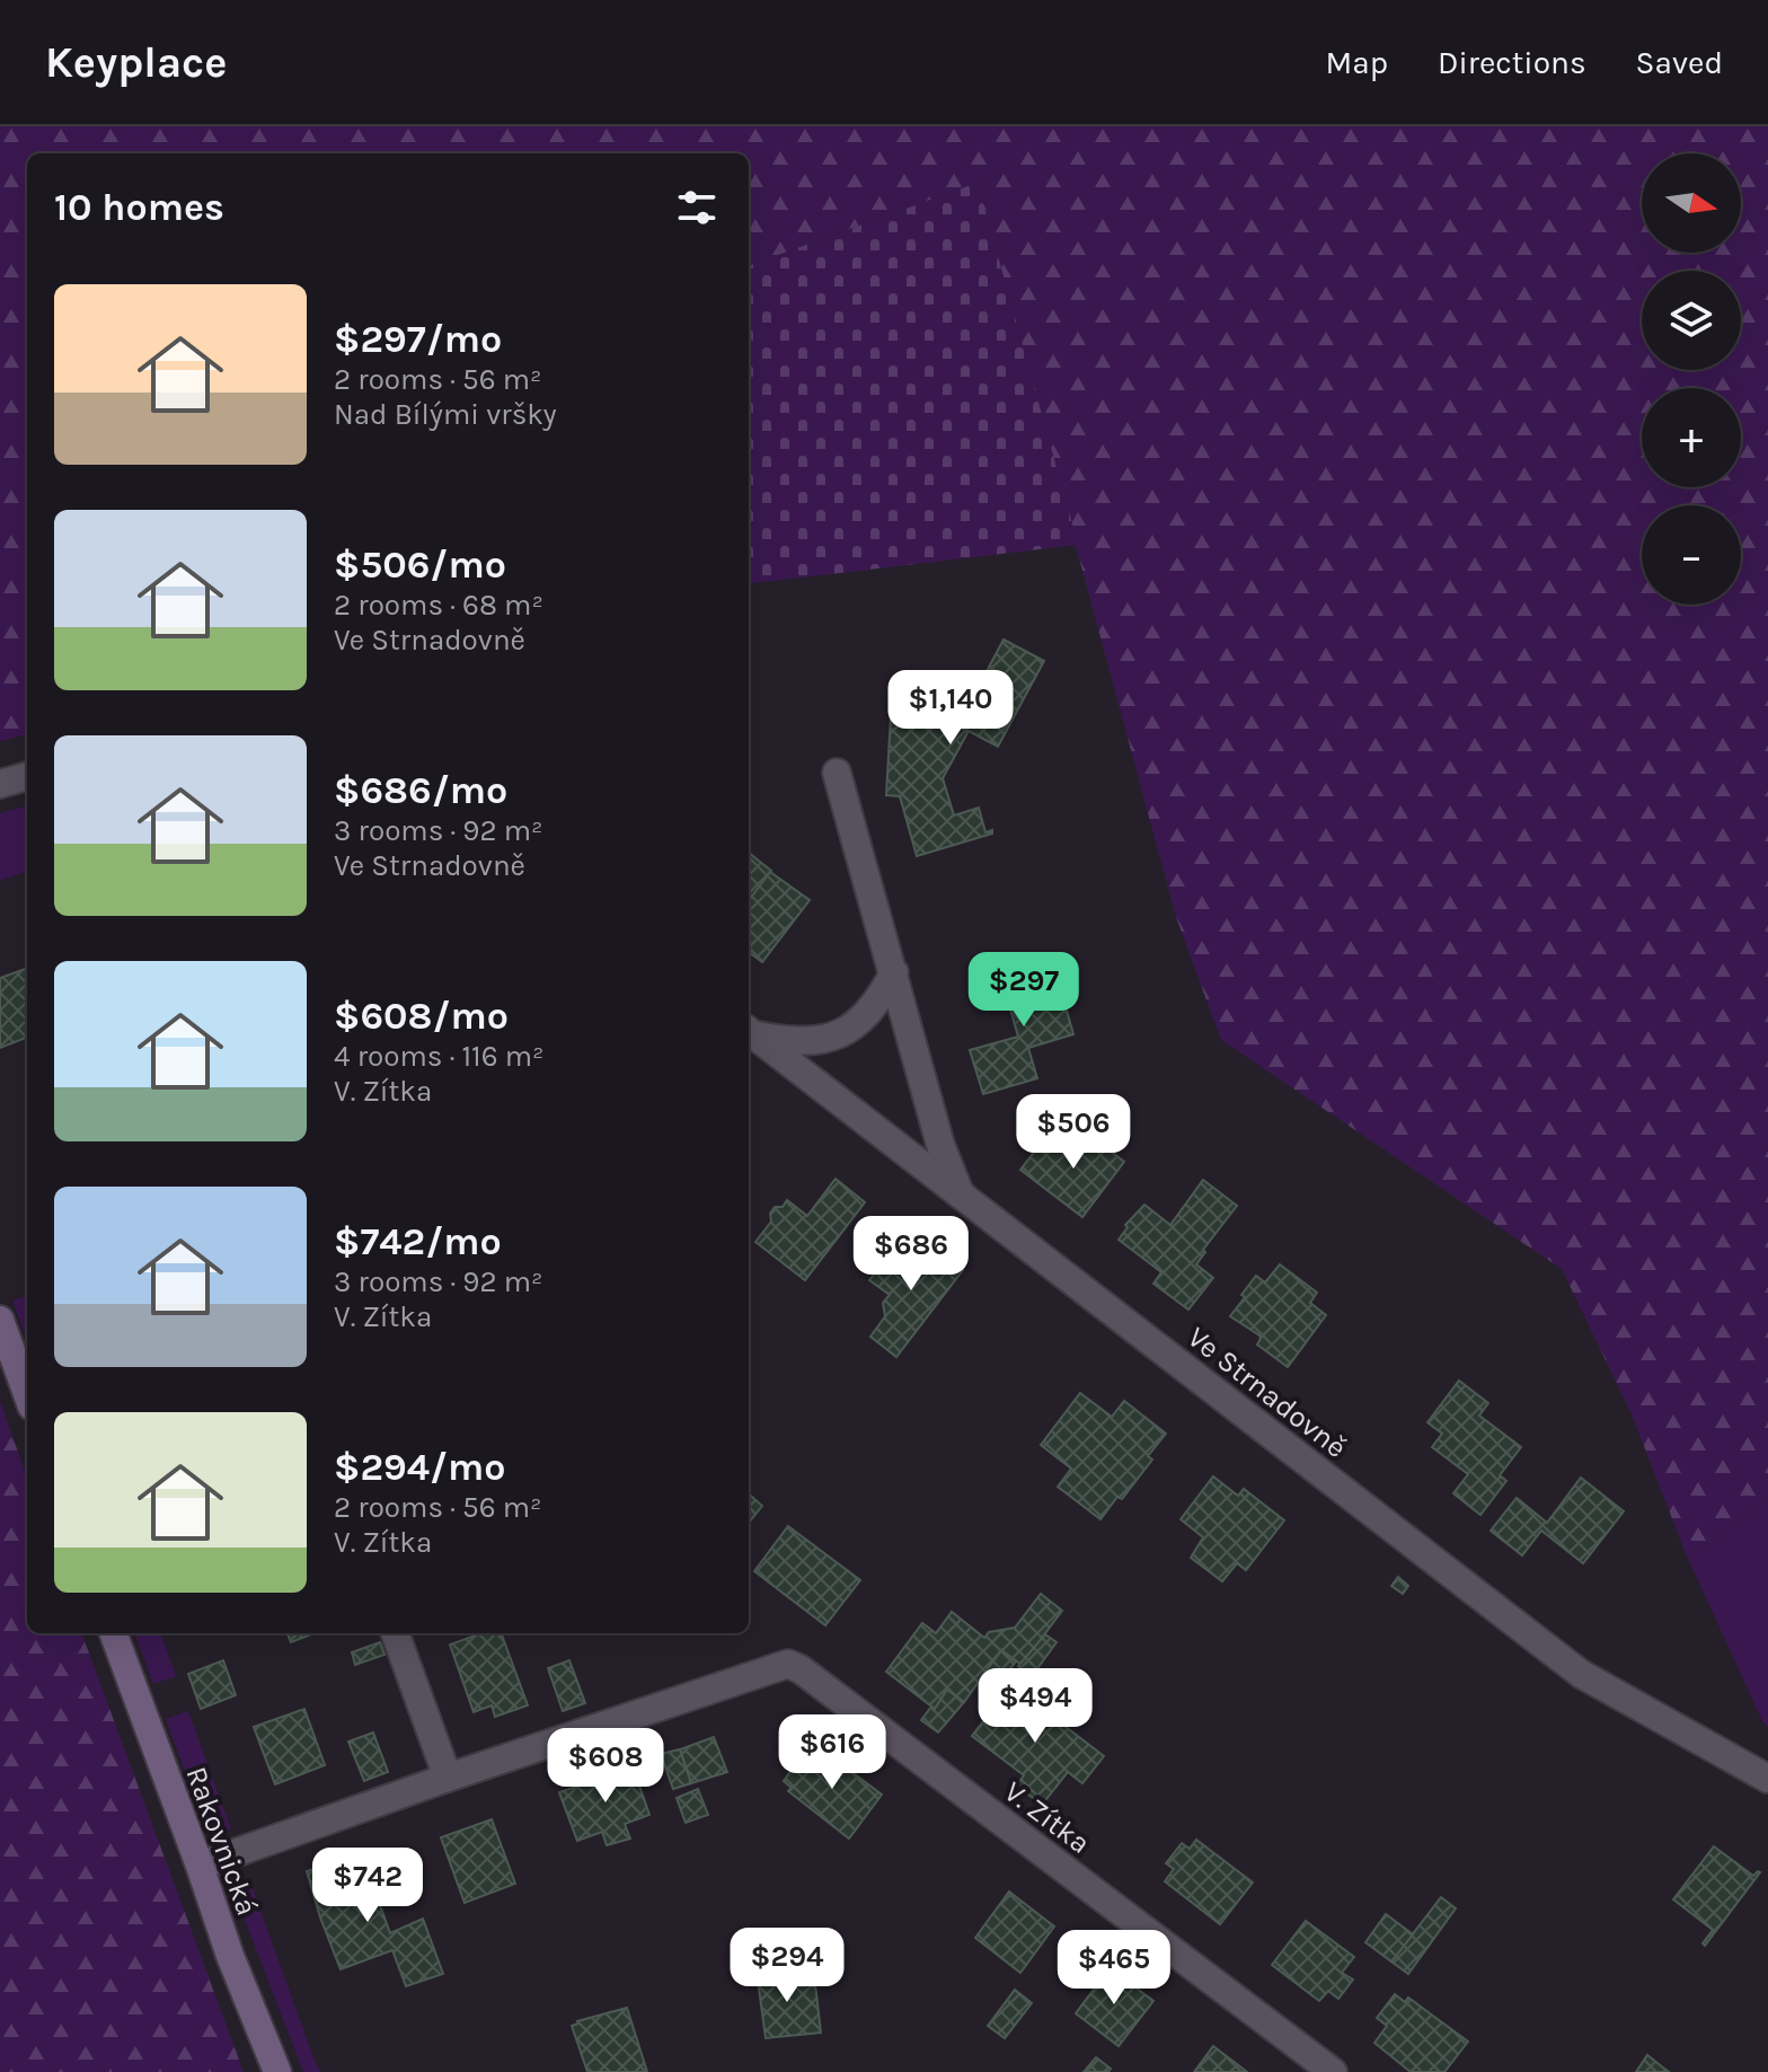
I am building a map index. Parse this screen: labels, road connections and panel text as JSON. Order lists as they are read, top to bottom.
{
  "streets": {
    "main road": ["Rakovnická"],
    "street": ["Ve Strnadovně", "V. Zítka"]
  },
  "crossings": [
    ["V. Zítka", "Rakovnická"]
  ],
  "north": "right",
  "page": {
    "header": "Keyplace",
    "nav": ["Map", "Directions", "Saved"],
    "map_buttons": ["+", "−"],
    "heading": "10 homes",
    "list": [
      {
        "name": "$297/mo",
        "note": "2 rooms · 56 m² · Nad Bílými vršky"
      },
      {
        "name": "$506/mo",
        "note": "2 rooms · 68 m² · Ve Strnadovně"
      },
      {
        "name": "$686/mo",
        "note": "3 rooms · 92 m² · Ve Strnadovně"
      },
      {
        "name": "$608/mo",
        "note": "4 rooms · 116 m² · V. Zítka"
      },
      {
        "name": "$742/mo",
        "note": "3 rooms · 92 m² · V. Zítka"
      },
      {
        "name": "$294/mo",
        "note": "2 rooms · 56 m² · V. Zítka"
      }
    ],
    "price": [
      "$1,140",
      "$297",
      "$506",
      "$686",
      "$494",
      "$616",
      "$608",
      "$742",
      "$294",
      "$465"
    ]
  }
}
